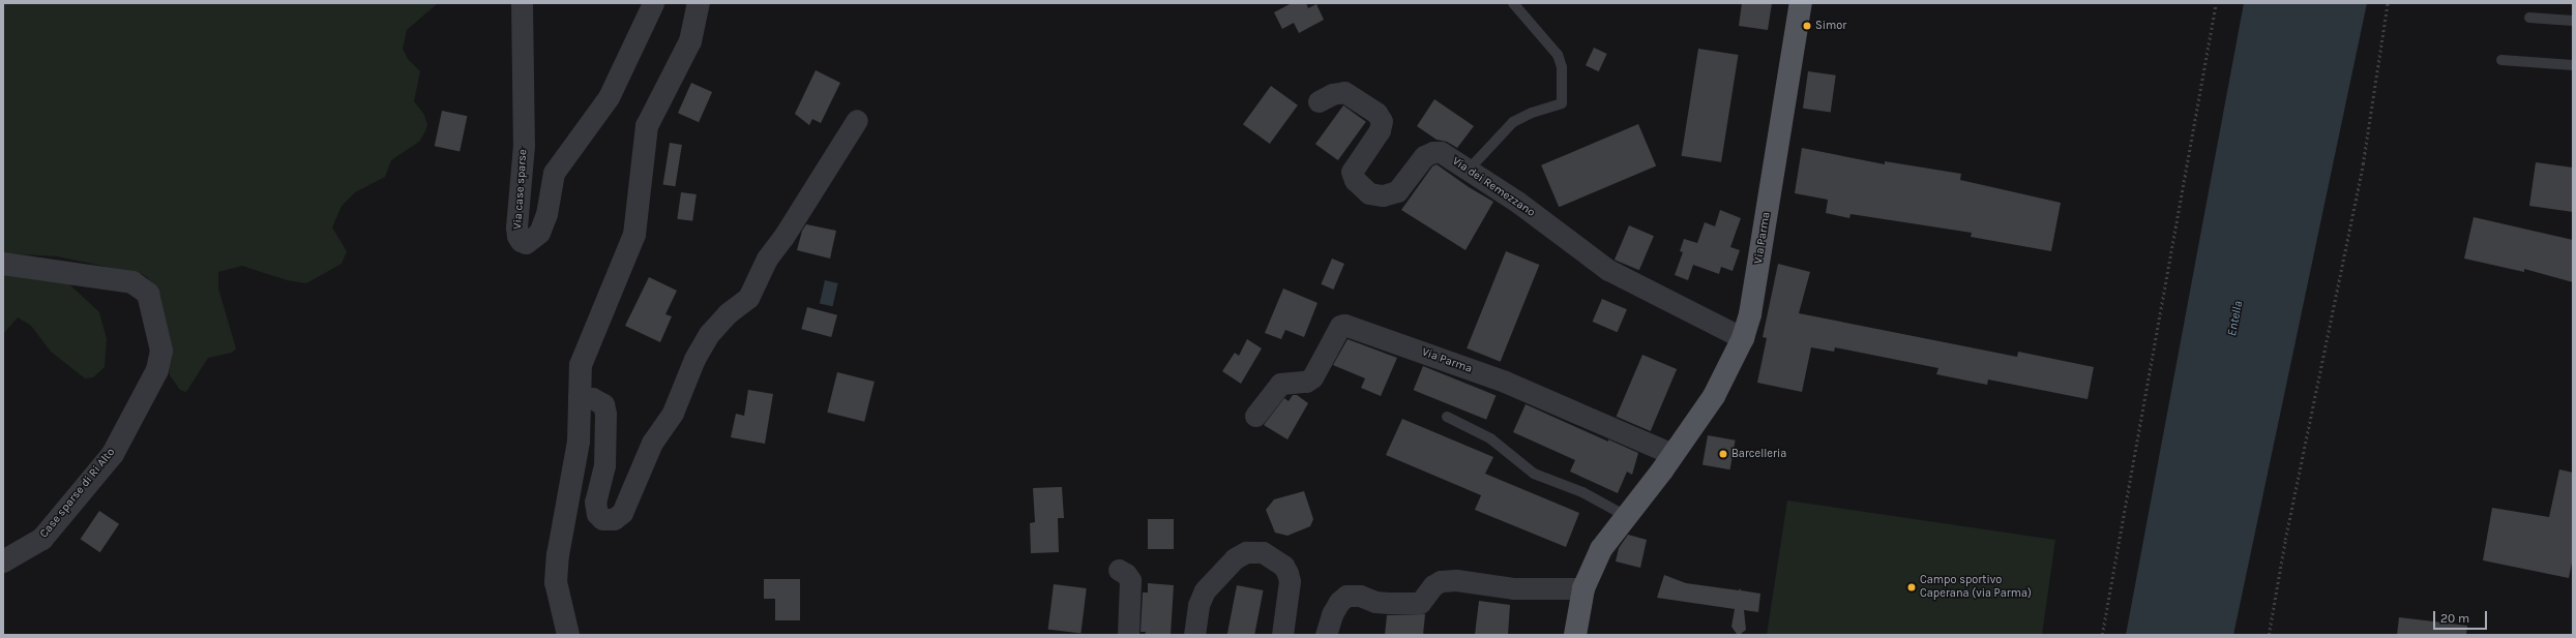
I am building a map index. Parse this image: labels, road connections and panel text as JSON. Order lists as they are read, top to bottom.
{
  "streets": {
    "main road": ["Via Parma"],
    "street": ["Via dei Remezzano", "Via case sparse", "Case sparse di Ri Alto"]
  },
  "crossings": [
    ["Via dei Remezzano", "Via Parma"]
  ],
  "water": ["Entella"],
  "places": ["Simor", "Barcelleria", "Campo sportivo Caperana (via Parma)"],
  "scale_bar": "20 m"
}
